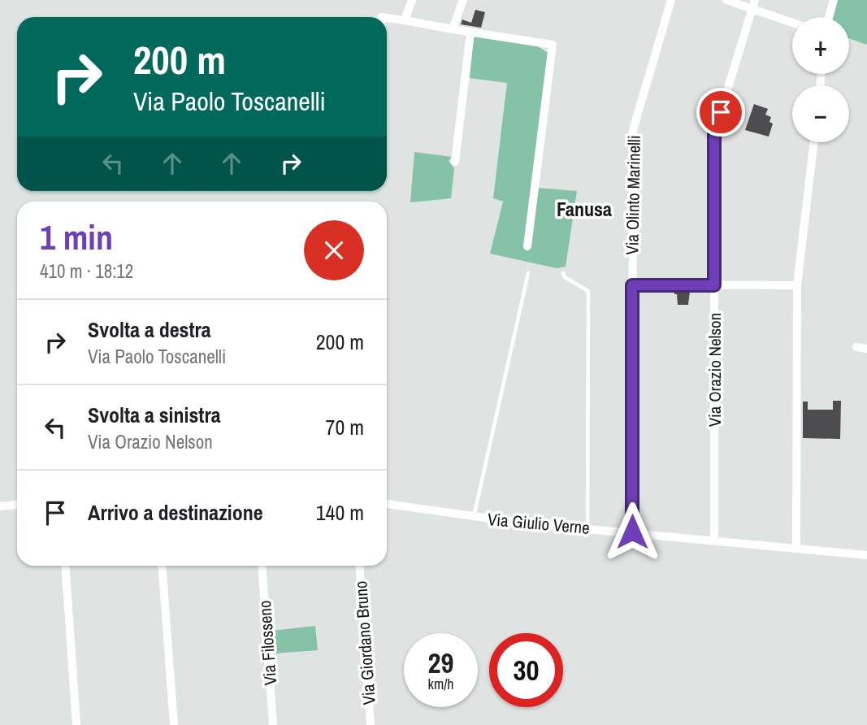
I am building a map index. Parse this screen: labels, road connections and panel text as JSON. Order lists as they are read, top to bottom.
{
  "streets": {
    "street": [
      "Via Olinto Marinelli",
      "Via Orazio Nelson",
      "Via Giulio Verne",
      "Via Filosseno",
      "Via Giordano Bruno"
    ]
  },
  "crossings": [
    ["Via Olinto Marinelli", "Via Giulio Verne"],
    ["Via Orazio Nelson", "Via Giulio Verne"]
  ],
  "districts": ["Fanusa"],
  "page": {
    "map_buttons": ["+", "−"],
    "turn": ["200 m", "Via Paolo Toscanelli"],
    "heading": ["1 min", "410 m · 18:12"],
    "list": [
      {
        "name": "Svolta a destra",
        "note": "Via Paolo Toscanelli",
        "value": "200 m"
      },
      {
        "name": "Svolta a sinistra",
        "note": "Via Orazio Nelson",
        "value": "70 m"
      },
      {
        "name": "Arrivo a destinazione",
        "value": "140 m"
      }
    ],
    "speed": "29 km/h",
    "limit": "30"
  }
}
